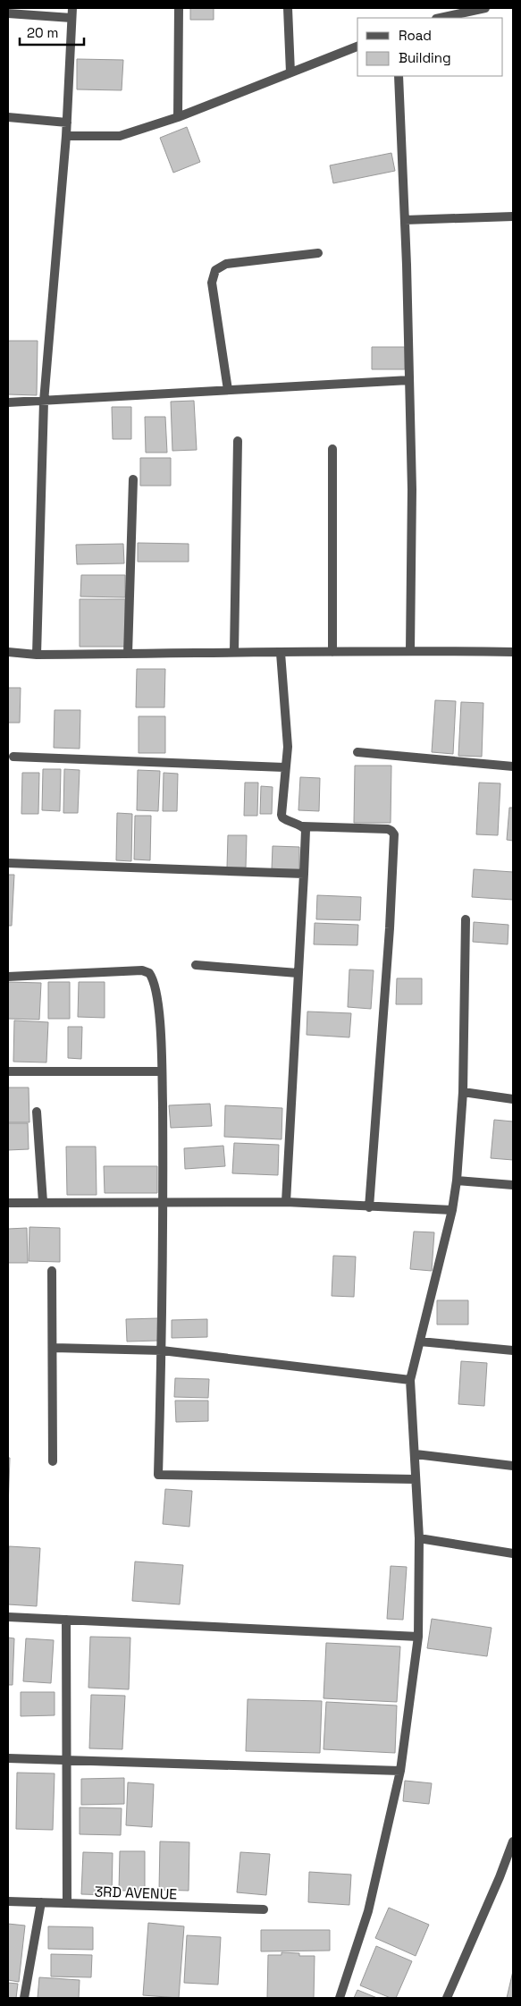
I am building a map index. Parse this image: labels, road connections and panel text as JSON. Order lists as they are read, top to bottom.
{
  "streets": {
    "street": ["3RD AVENUE"]
  },
  "legend": ["Road", "Building"],
  "scale_bar": "20 m"
}
